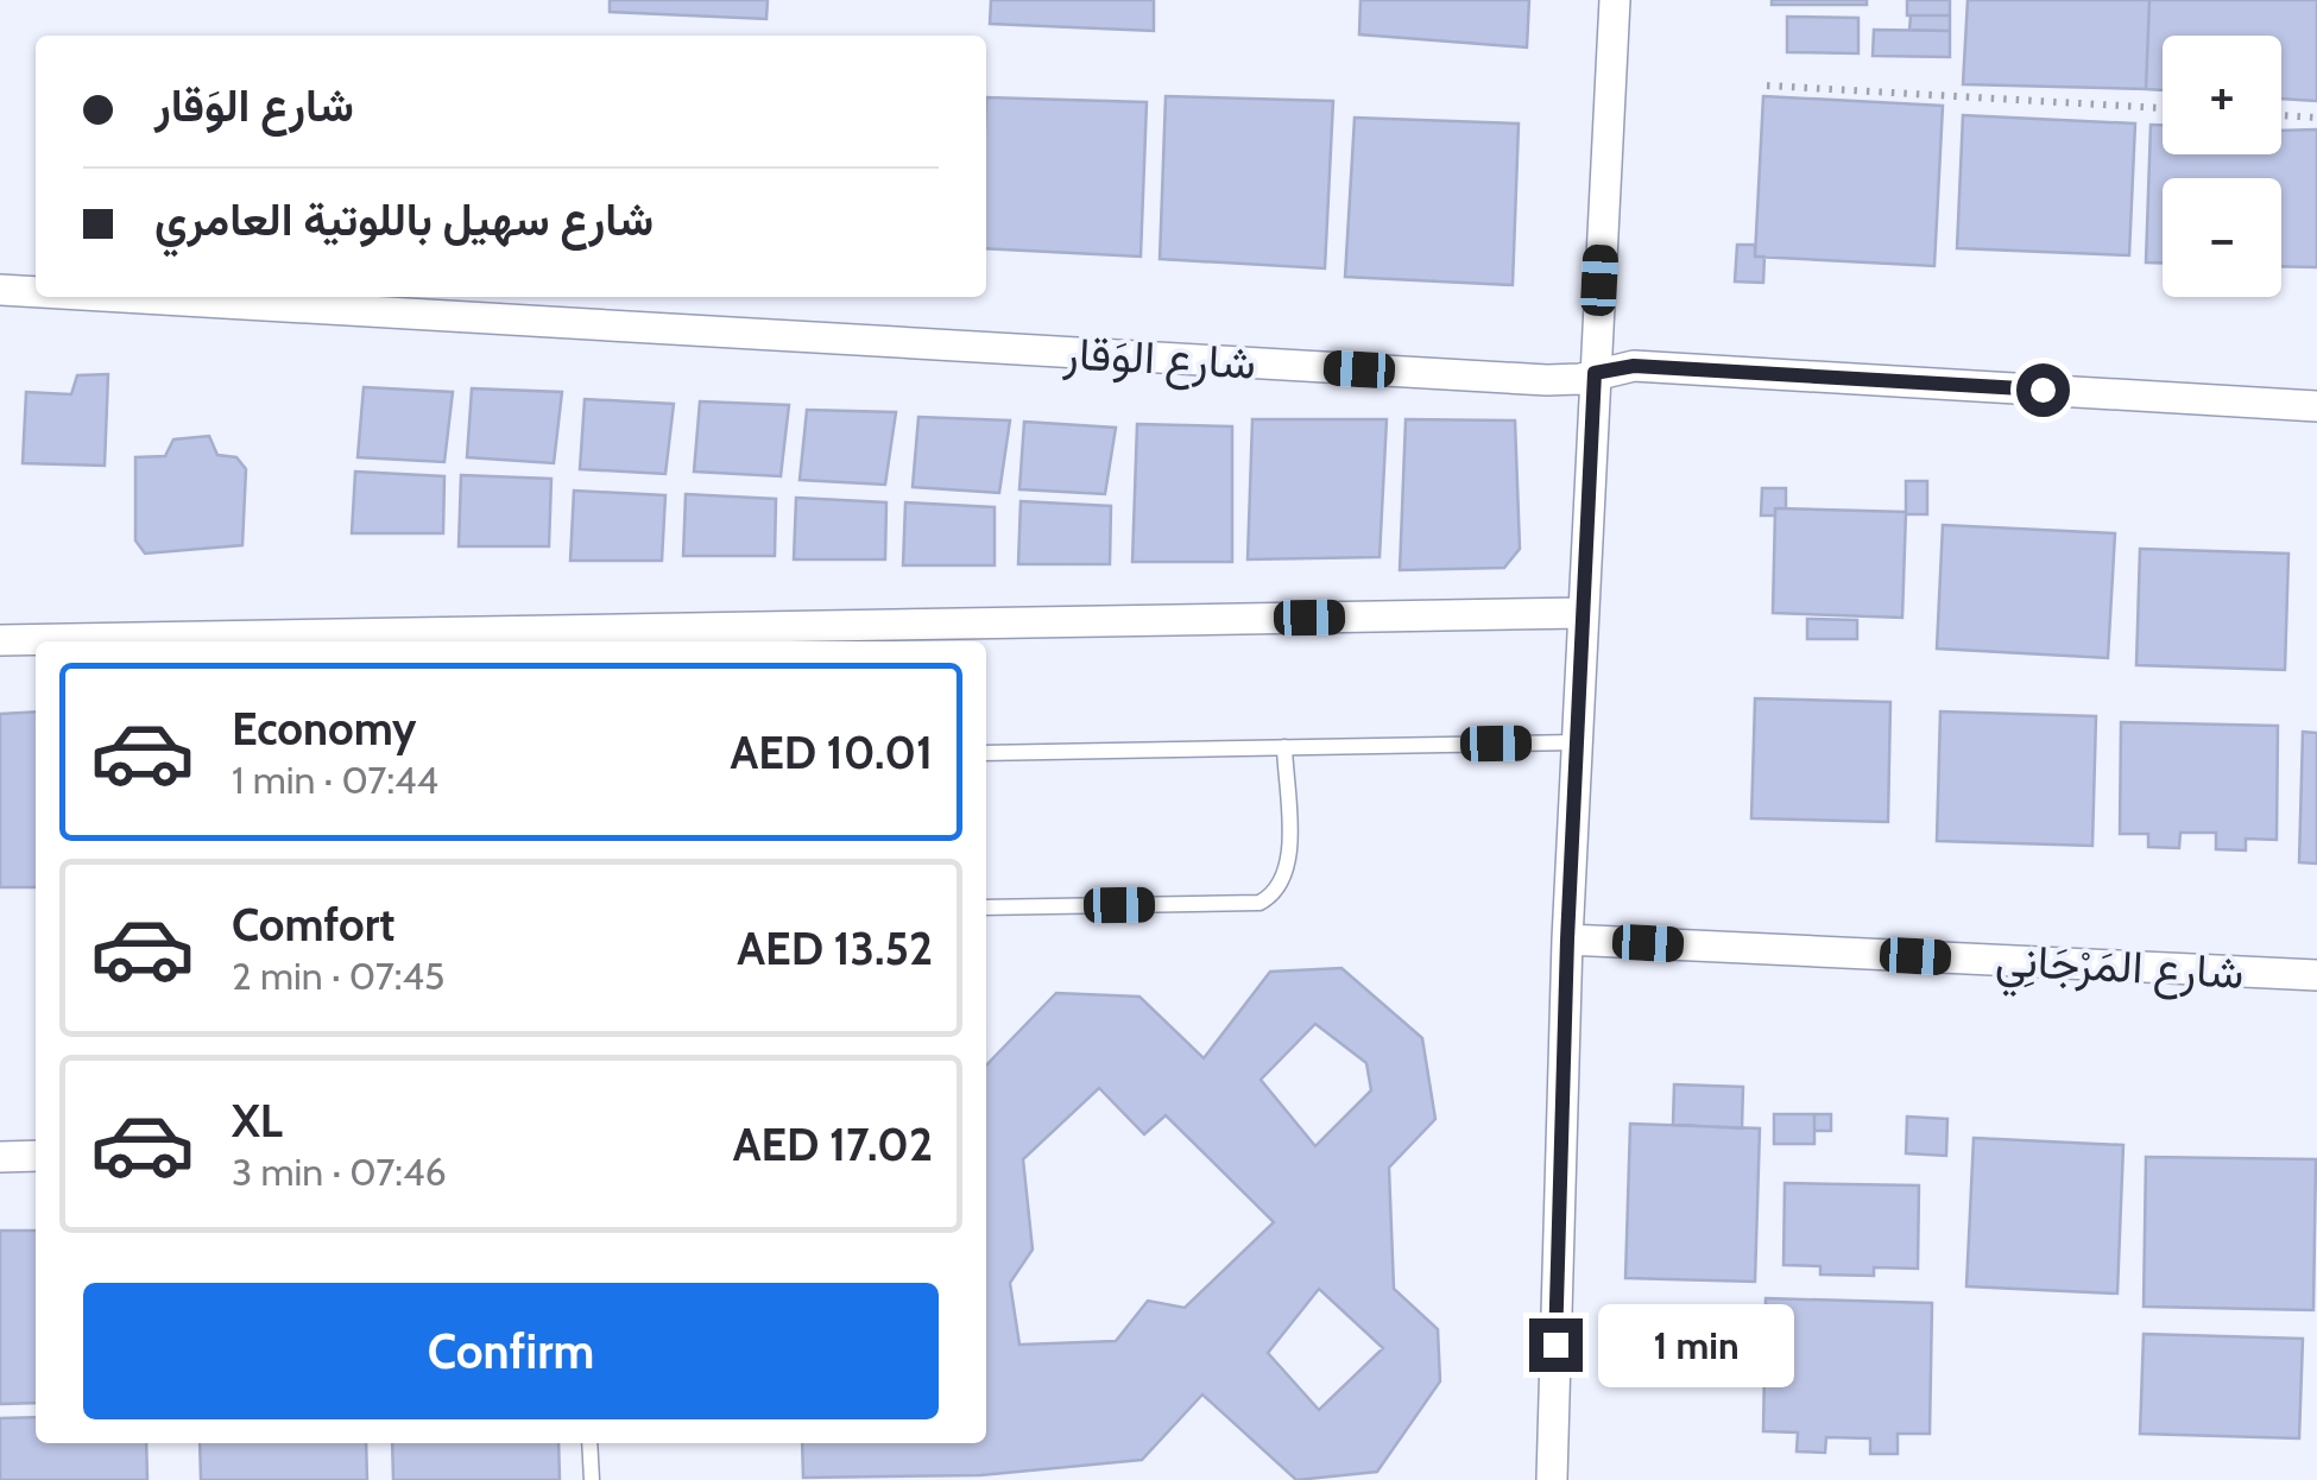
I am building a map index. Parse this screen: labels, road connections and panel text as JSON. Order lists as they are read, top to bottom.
{
  "streets": {
    "street": ["شارع الوَقار", "شارع المَرْجَانِي"]
  },
  "page": {
    "map_buttons": ["+", "−"],
    "banner": ["شارع الوَقار", "شارع سهيل باللوتية العامري"],
    "list": [
      {
        "name": "Economy",
        "note": "1 min · 07:44",
        "value": "AED 10.01"
      },
      {
        "name": "Comfort",
        "note": "2 min · 07:45",
        "value": "AED 13.52"
      },
      {
        "name": "XL",
        "note": "3 min · 07:46",
        "value": "AED 17.02"
      }
    ],
    "buttons": "Confirm",
    "bubble": "1 min"
  }
}
